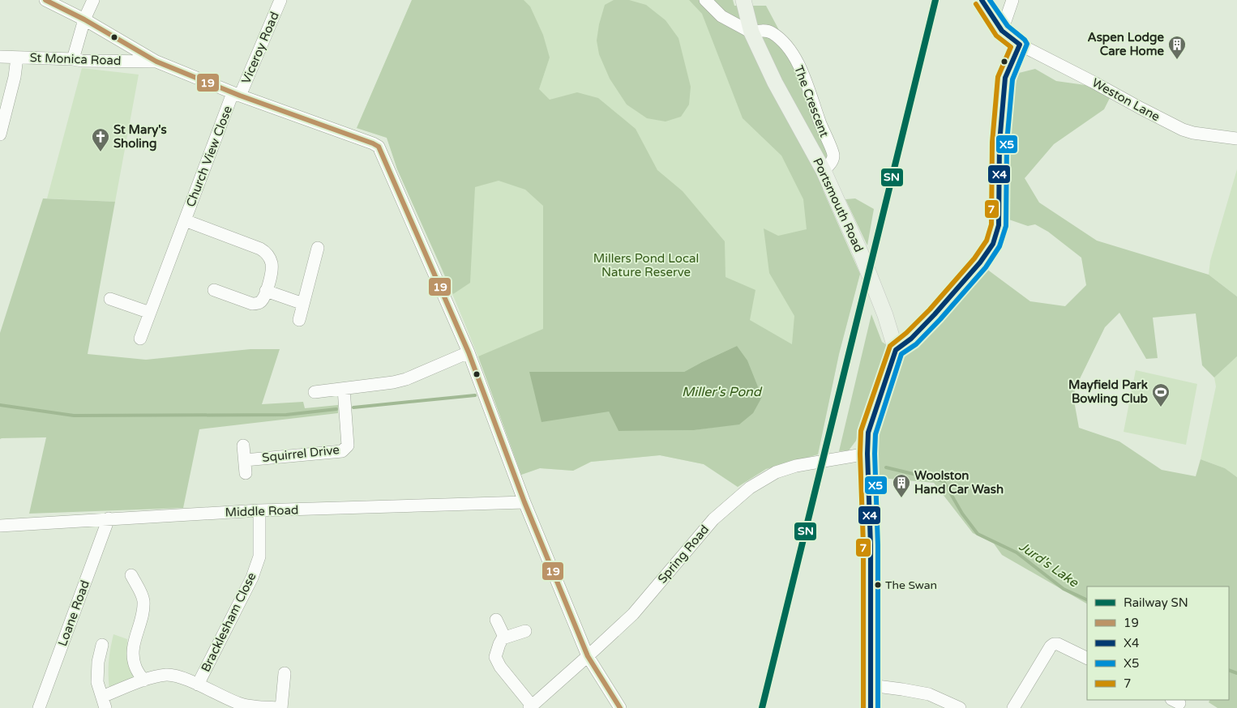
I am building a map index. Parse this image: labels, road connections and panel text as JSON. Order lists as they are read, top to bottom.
{
  "streets": {
    "main road": ["Portsmouth Road"],
    "street": [
      "Viceroy Road",
      "St Monica Road",
      "Weston Lane",
      "The Crescent",
      "Church View Close",
      "Squirrel Drive",
      "Middle Road",
      "Spring Road",
      "Loane Road",
      "Bracklesham Close"
    ]
  },
  "crossings": [
    ["Viceroy Road", "St Monica Road"],
    ["Viceroy Road", "Church View Close"],
    ["St Monica Road", "Church View Close"],
    ["The Crescent", "Portsmouth Road"],
    ["Middle Road", "Loane Road"],
    ["Middle Road", "Bracklesham Close"]
  ],
  "water": ["Miller's Pond", "Jurd's Lake"],
  "parks": ["Millers Pond Local Nature Reserve"],
  "places": {
    "building": ["Aspen Lodge Care Home", "Woolston Hand Car Wash"],
    "church": ["St Mary's Sholing"],
    "sports": ["Mayfield Park Bowling Club"],
    "other": ["The Swan"]
  },
  "lines": [
    "rail line SN",
    "transit line 19",
    "transit line X4",
    "transit line X5",
    "transit line 7"
  ],
  "legend": [
    "Railway SN",
    "19",
    "X4",
    "X5",
    "7"
  ]
}
